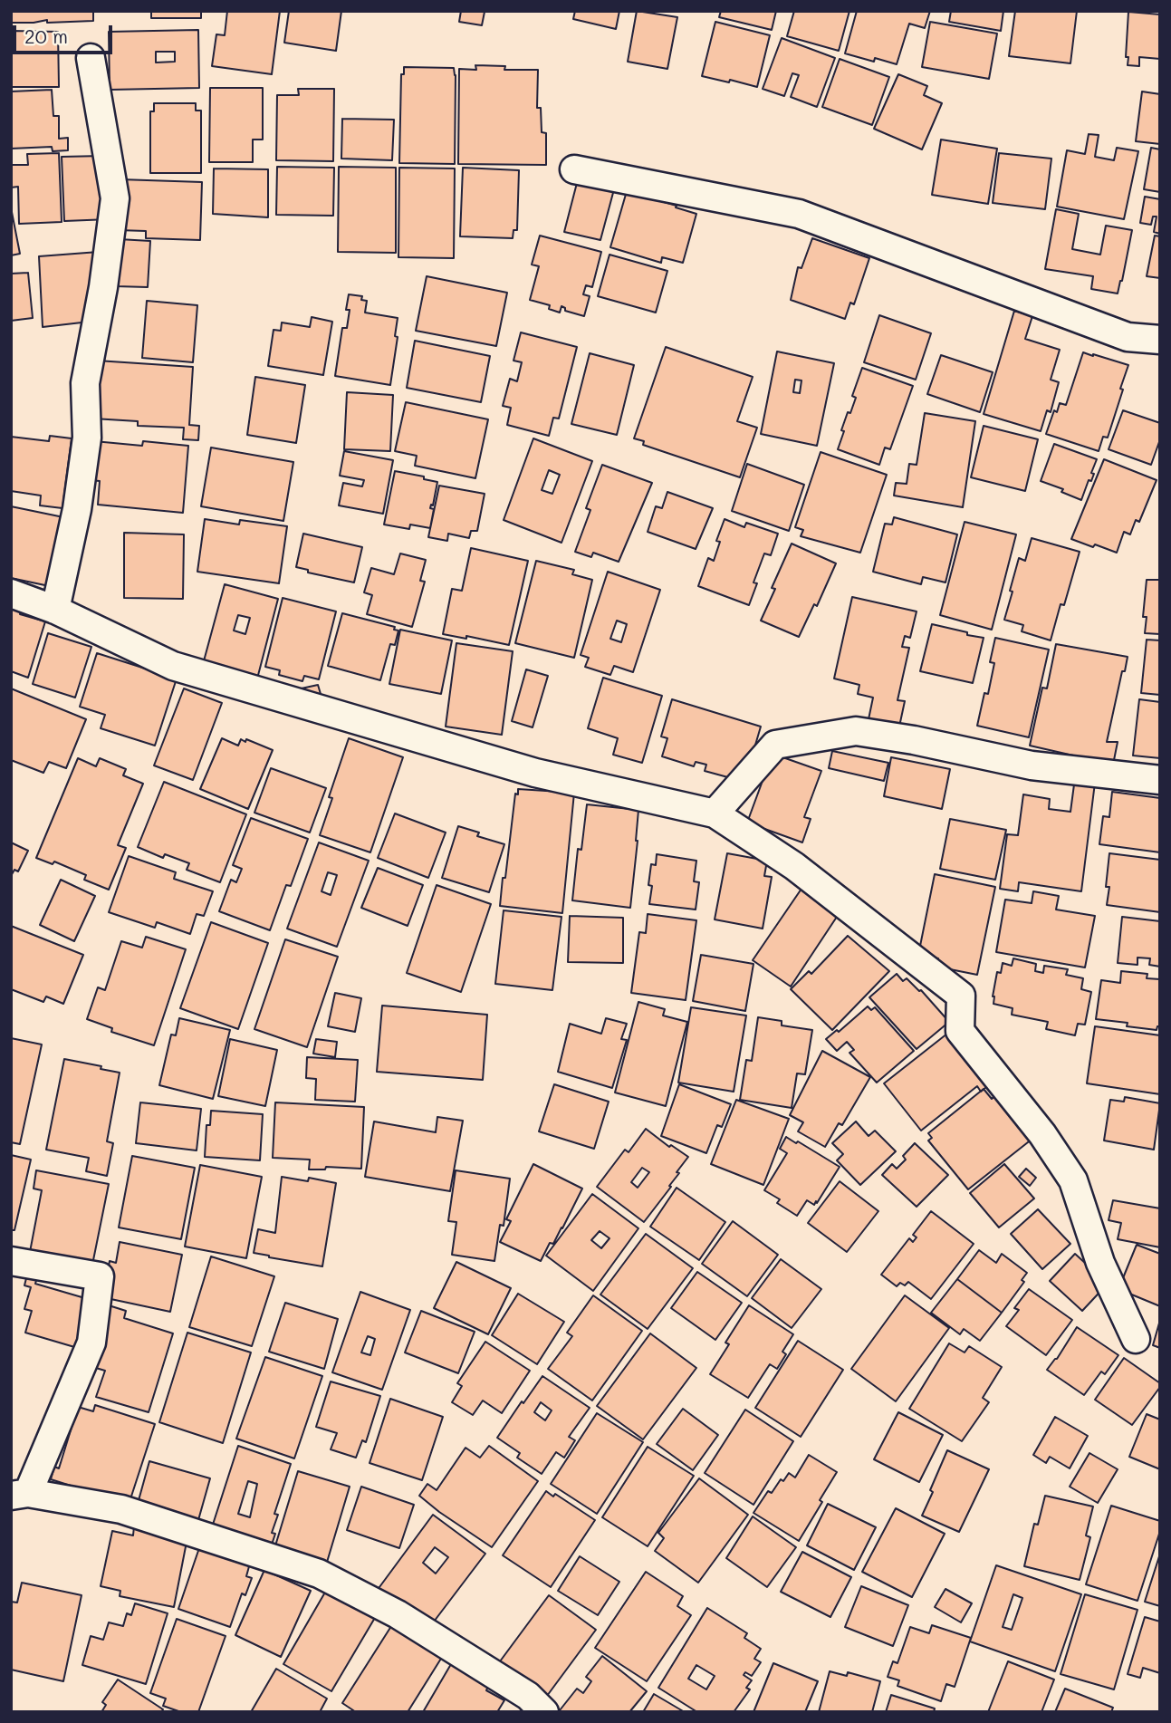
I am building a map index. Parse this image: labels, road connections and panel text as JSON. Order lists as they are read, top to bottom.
{
  "scale_bar": "20 m"
}
